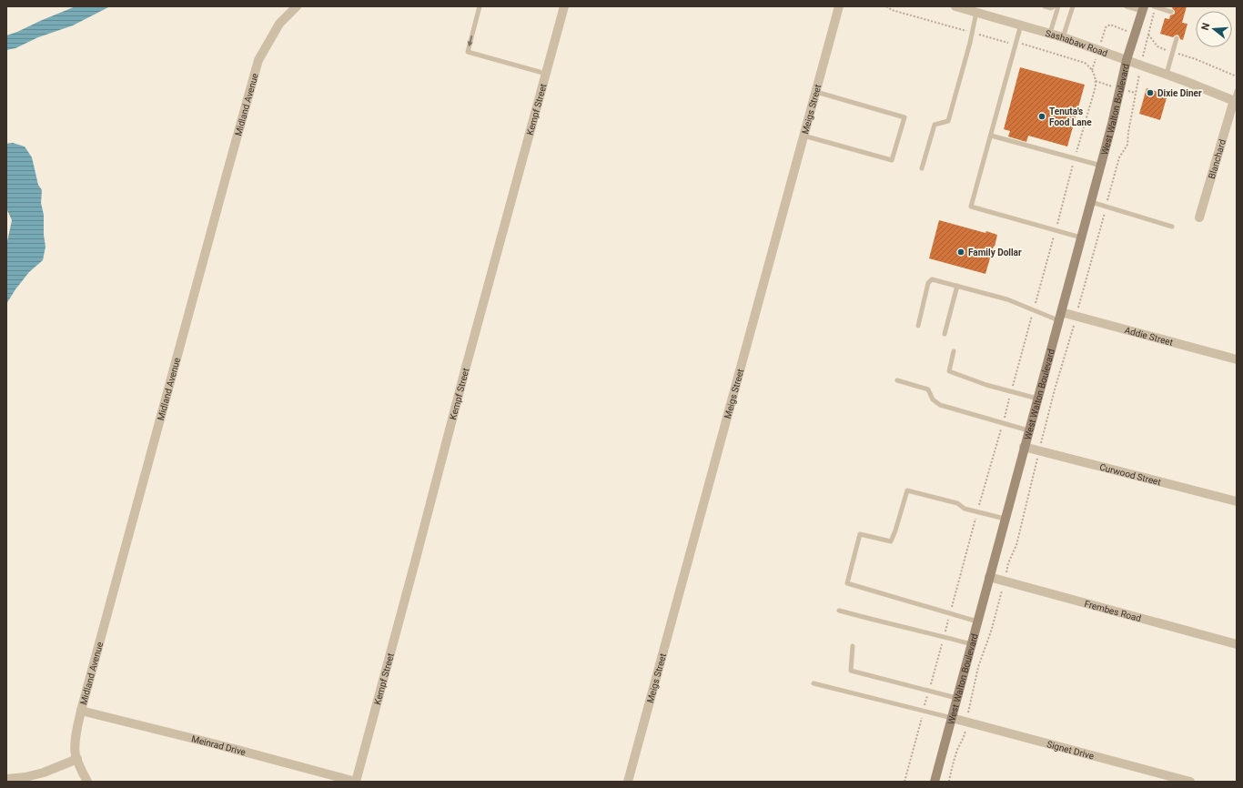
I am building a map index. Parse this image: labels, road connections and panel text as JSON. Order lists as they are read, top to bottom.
{
  "streets": {
    "main road": ["West Walton Boulevard"],
    "street": [
      "Sashabaw Road",
      "Midland Avenue",
      "Kempf Street",
      "Meigs Street",
      "Blanchard",
      "Addie Street",
      "Curwood Street",
      "Frembes Road",
      "Meinrad Drive",
      "Signet Drive"
    ]
  },
  "crossings": [
    ["Sashabaw Road", "West Walton Boulevard"],
    ["Sashabaw Road", "Blanchard"],
    ["Midland Avenue", "Meinrad Drive"],
    ["Kempf Street", "Meinrad Drive"],
    ["West Walton Boulevard", "Addie Street"],
    ["West Walton Boulevard", "Curwood Street"],
    ["West Walton Boulevard", "Frembes Road"],
    ["West Walton Boulevard", "Signet Drive"]
  ],
  "places": ["Dixie Diner", "Tenuta's Food Lane", "Family Dollar"],
  "north": "left"
}
